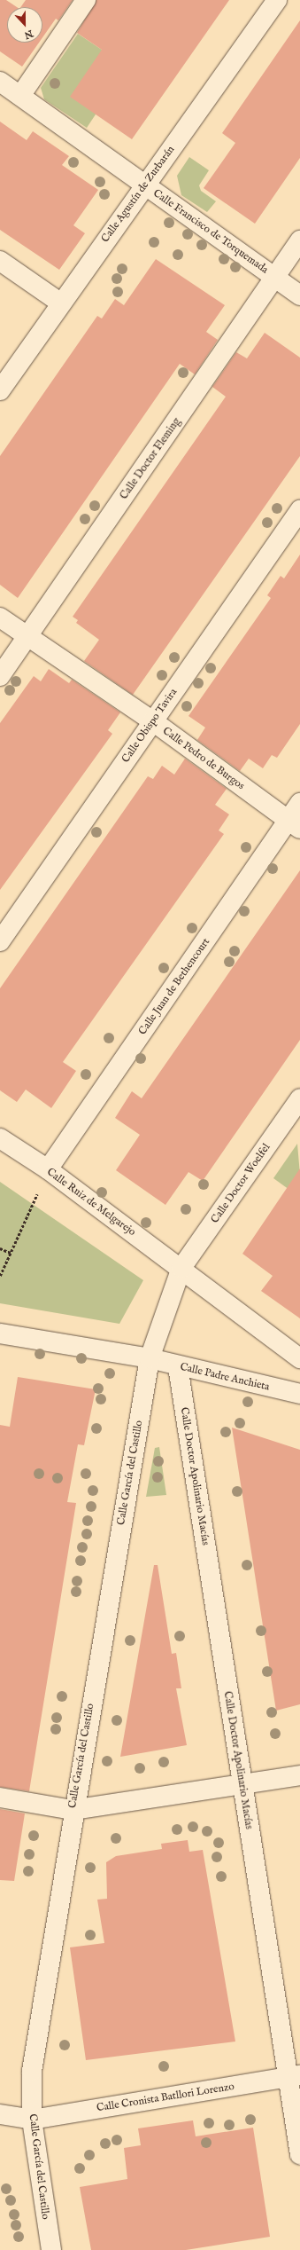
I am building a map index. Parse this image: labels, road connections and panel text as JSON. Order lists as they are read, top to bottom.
{
  "streets": {
    "street": [
      "Calle Agustín de Zurbarán",
      "Calle Francisco de Torquemada",
      "Calle Doctor Fleming",
      "Calle Obispo Tavira",
      "Calle Pedro de Burgos",
      "Calle Juan de Bethencourt",
      "Calle Doctor Woelfel",
      "Calle Ruiz de Melgarejo",
      "Calle Padre Anchieta",
      "Calle García del Castillo",
      "Calle Doctor Apolinario Macías",
      "Calle Cronista Batllori Lorenzo"
    ]
  },
  "crossings": [
    ["Calle Agustín de Zurbarán", "Calle Francisco de Torquemada"],
    ["Calle Francisco de Torquemada", "Calle Doctor Fleming"],
    ["Calle Doctor Fleming", "Calle Pedro de Burgos"],
    ["Calle Obispo Tavira", "Calle Pedro de Burgos"],
    ["Calle Pedro de Burgos", "Calle Juan de Bethencourt"],
    ["Calle Juan de Bethencourt", "Calle Ruiz de Melgarejo"],
    ["Calle Doctor Woelfel", "Calle Ruiz de Melgarejo"],
    ["Calle Doctor Woelfel", "Calle García del Castillo"],
    ["Calle Ruiz de Melgarejo", "Calle García del Castillo"],
    ["Calle Padre Anchieta", "Calle García del Castillo"],
    ["Calle Padre Anchieta", "Calle Doctor Apolinario Macías"],
    ["Calle García del Castillo", "Calle Cronista Batllori Lorenzo"],
    ["Calle Doctor Apolinario Macías", "Calle Cronista Batllori Lorenzo"]
  ],
  "north": "bottom"
}
